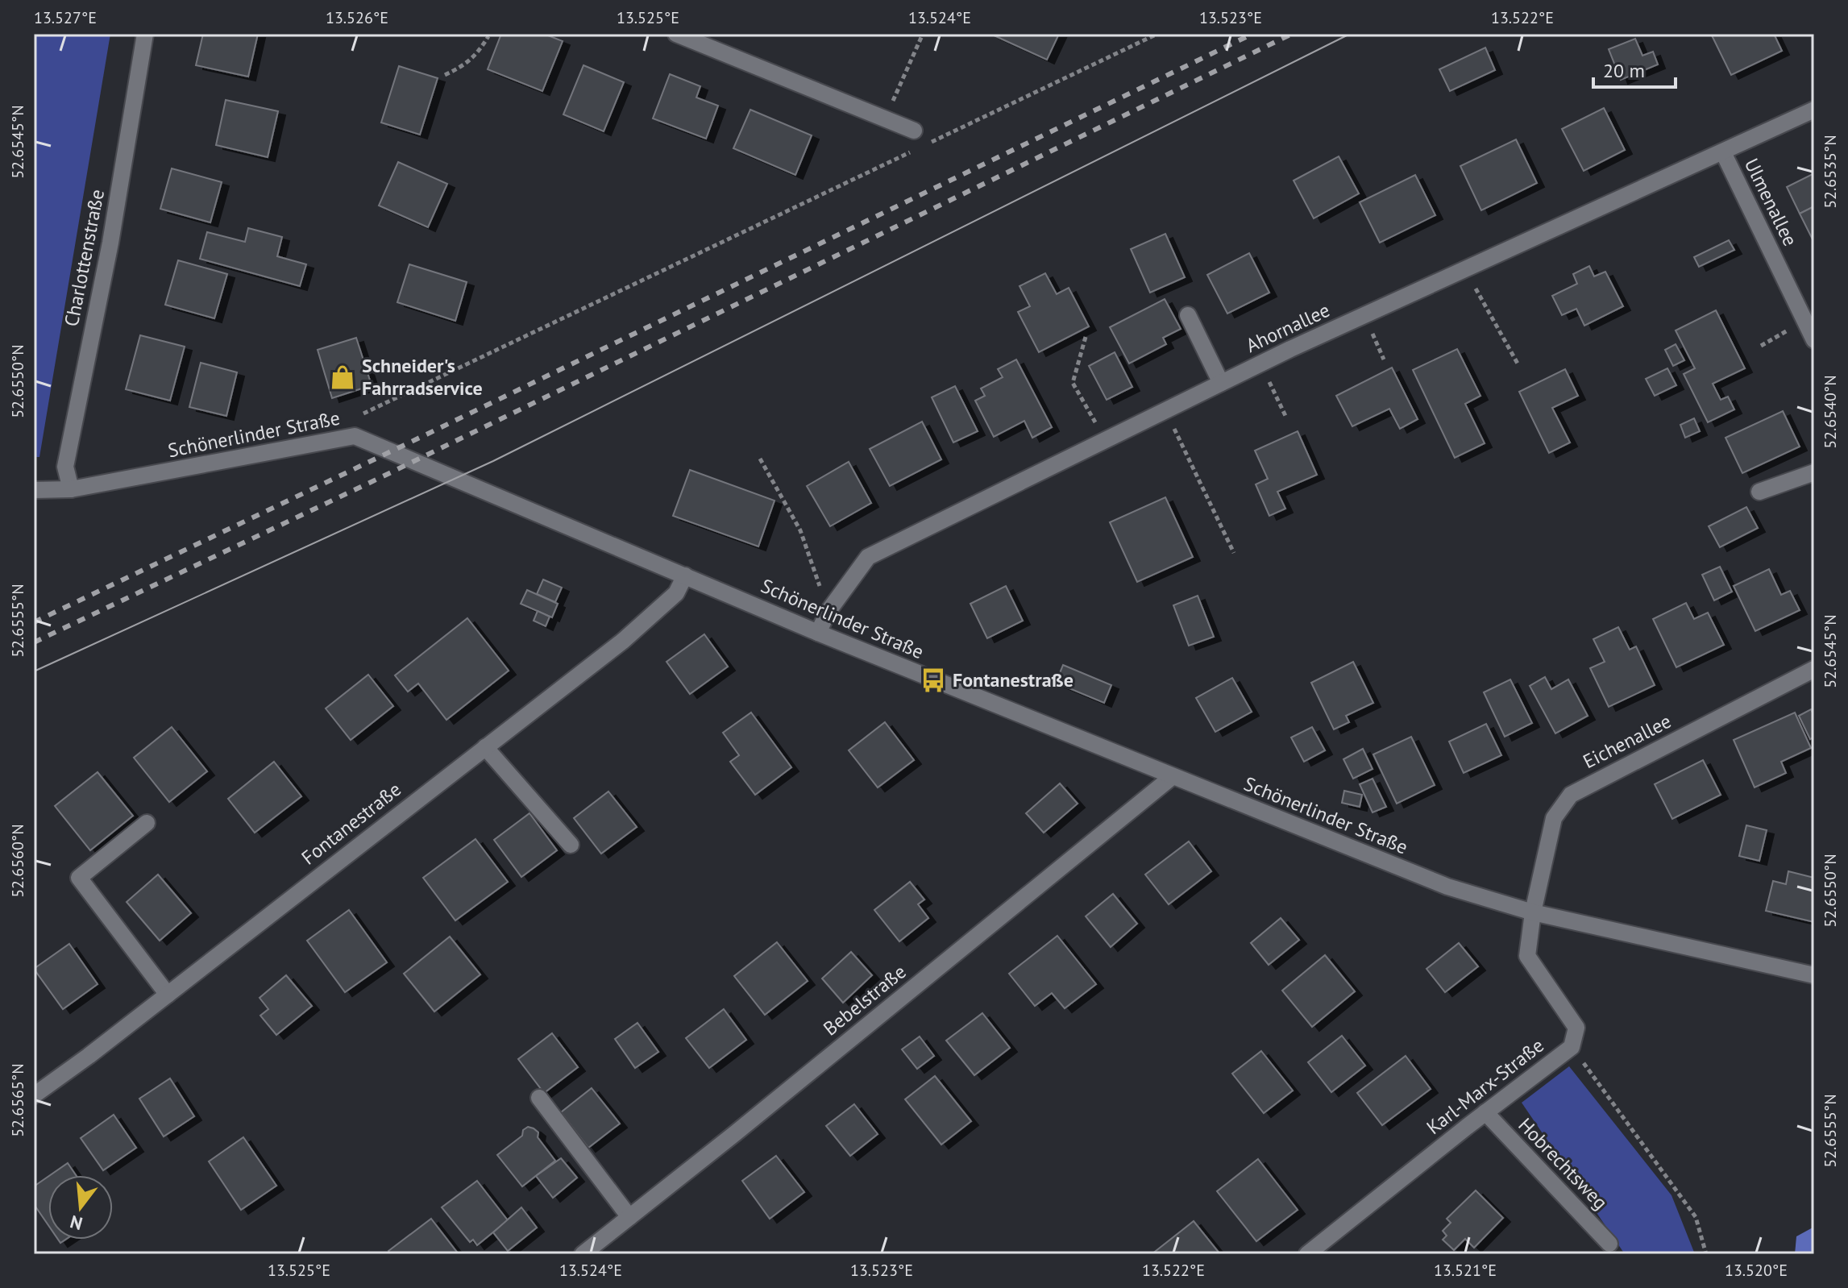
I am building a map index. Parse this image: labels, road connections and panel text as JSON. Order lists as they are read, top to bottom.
{
  "streets": {
    "street": [
      "Ulmenallee",
      "Charlottenstraße",
      "Ahornallee",
      "Schönerlinder Straße",
      "Eichenallee",
      "Fontanestraße",
      "Bebelstraße",
      "Karl-Marx-Straße",
      "Hobrechtsweg"
    ]
  },
  "crossings": [
    ["Ulmenallee", "Ahornallee"],
    ["Charlottenstraße", "Schönerlinder Straße"],
    ["Ahornallee", "Schönerlinder Straße"],
    ["Schönerlinder Straße", "Eichenallee"],
    ["Schönerlinder Straße", "Fontanestraße"],
    ["Schönerlinder Straße", "Bebelstraße"],
    ["Schönerlinder Straße", "Karl-Marx-Straße"],
    ["Eichenallee", "Karl-Marx-Straße"],
    ["Karl-Marx-Straße", "Hobrechtsweg"]
  ],
  "places": {
    "shop": ["Schneider's Fahrradservice"],
    "bus stop": ["Fontanestraße"]
  },
  "scale_bar": "20 m",
  "north": "bottom",
  "coordinates": [
    "13.527°E",
    "13.526°E",
    "13.525°E",
    "13.524°E",
    "13.523°E",
    "13.522°E",
    "52.6545°N",
    "52.6535°N",
    "52.6550°N",
    "52.6540°N",
    "52.6555°N",
    "52.6560°N",
    "52.6565°N",
    "13.521°E",
    "13.520°E"
  ]
}
